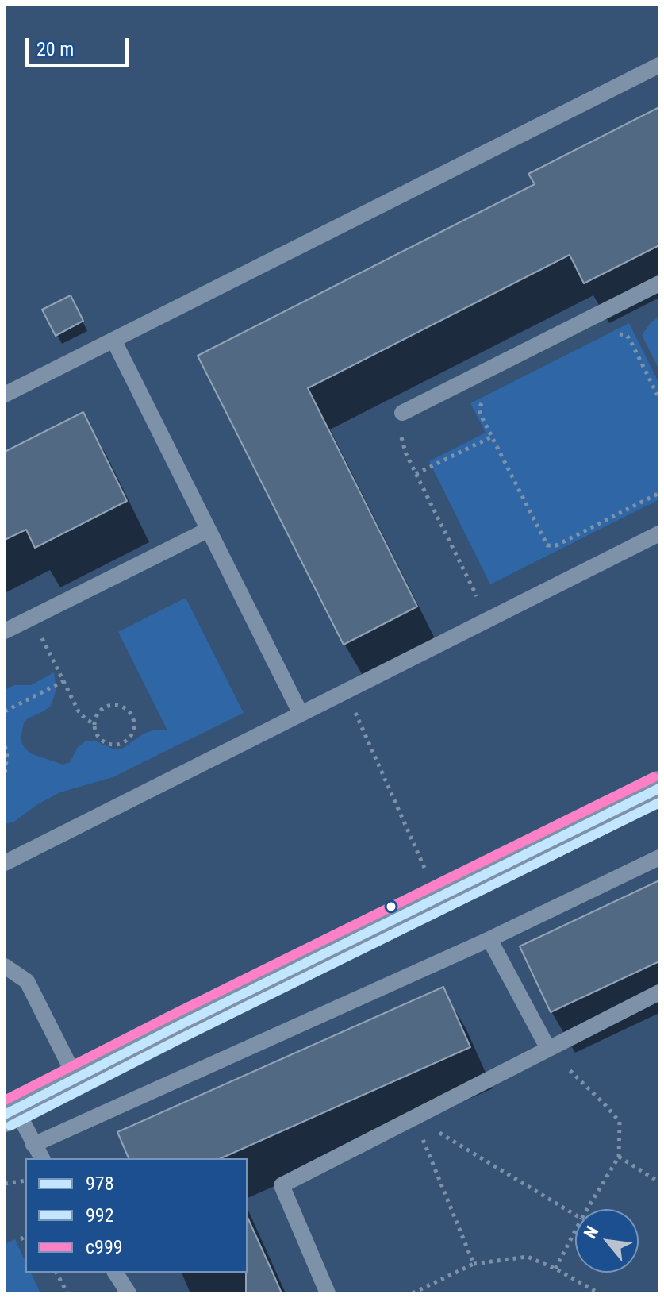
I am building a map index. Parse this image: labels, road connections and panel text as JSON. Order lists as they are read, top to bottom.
{
  "lines": ["transit line с999", "transit line 978", "transit line 992"],
  "legend": ["978", "992", "с999"],
  "scale_bar": "20 m",
  "north": "top left"
}
